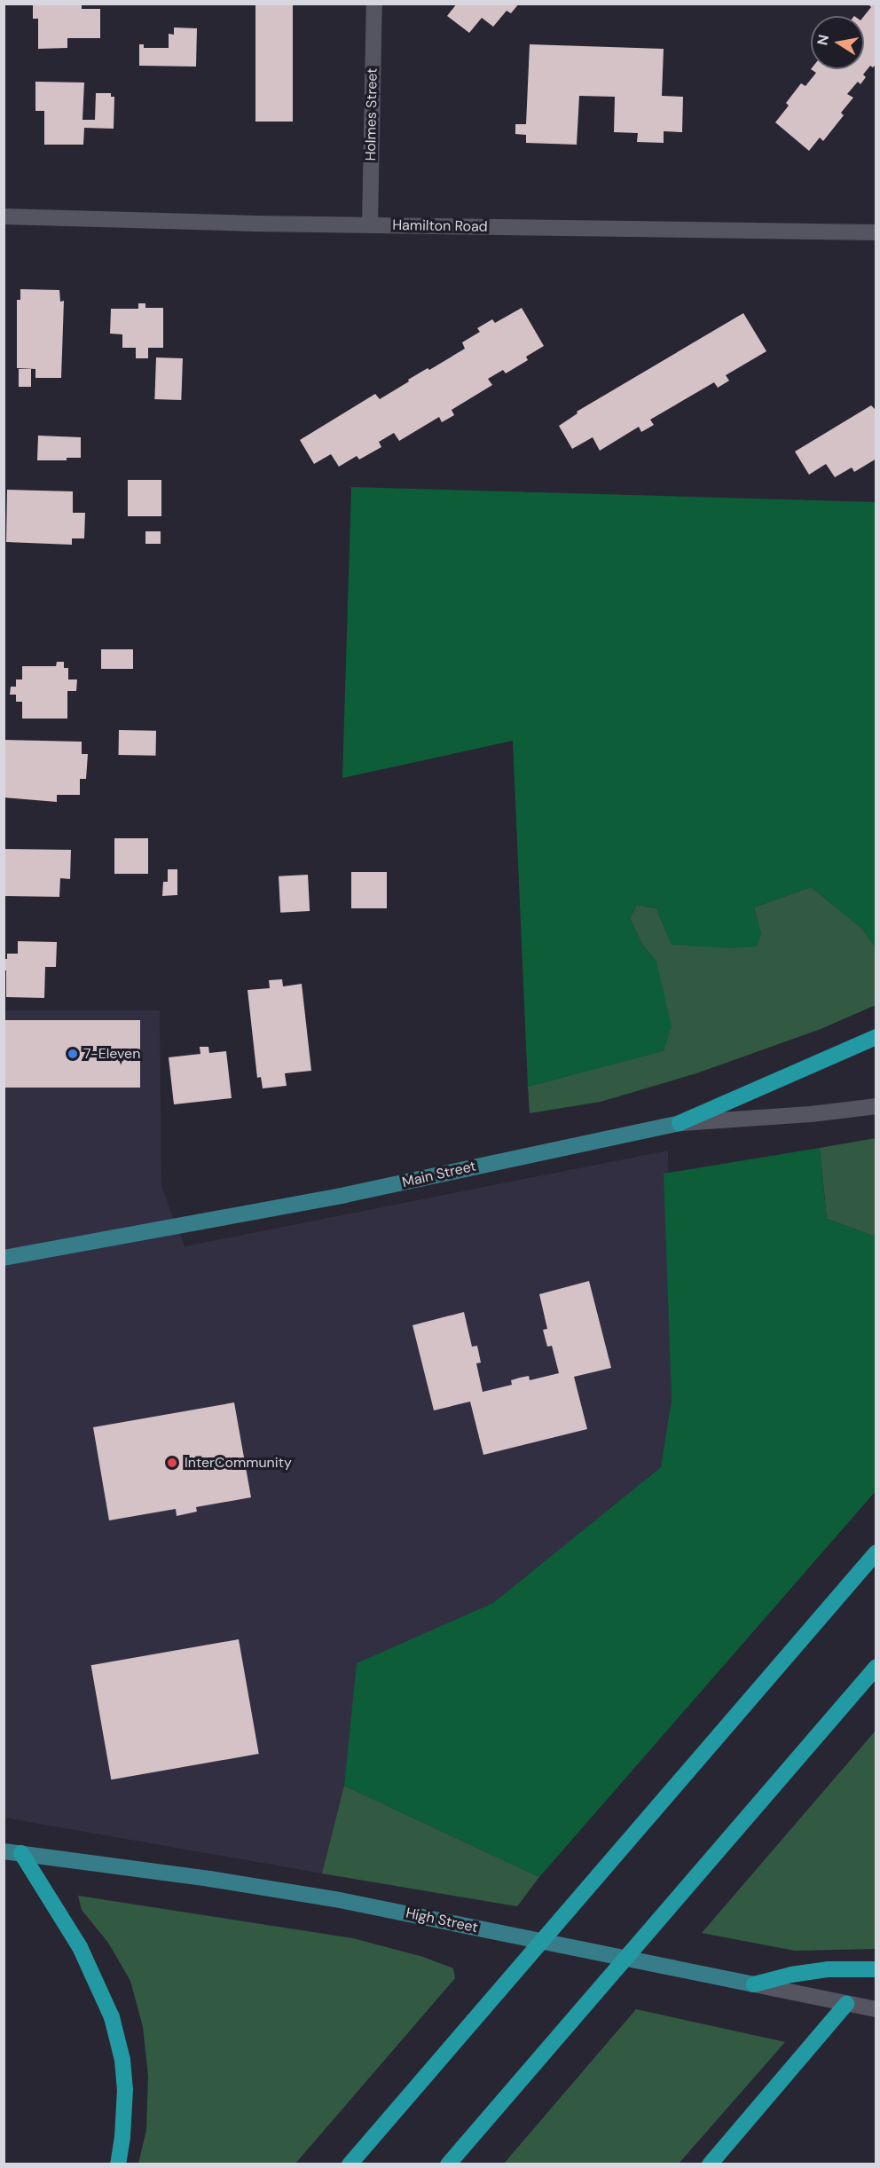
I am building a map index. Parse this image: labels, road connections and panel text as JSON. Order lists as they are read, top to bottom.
{
  "streets": {
    "main road": ["Main Street", "High Street"],
    "street": ["Holmes Street", "Hamilton Road"]
  },
  "crossings": [
    ["Holmes Street", "Hamilton Road"]
  ],
  "places": ["7-Eleven", "InterCommunity"],
  "north": "left"
}
